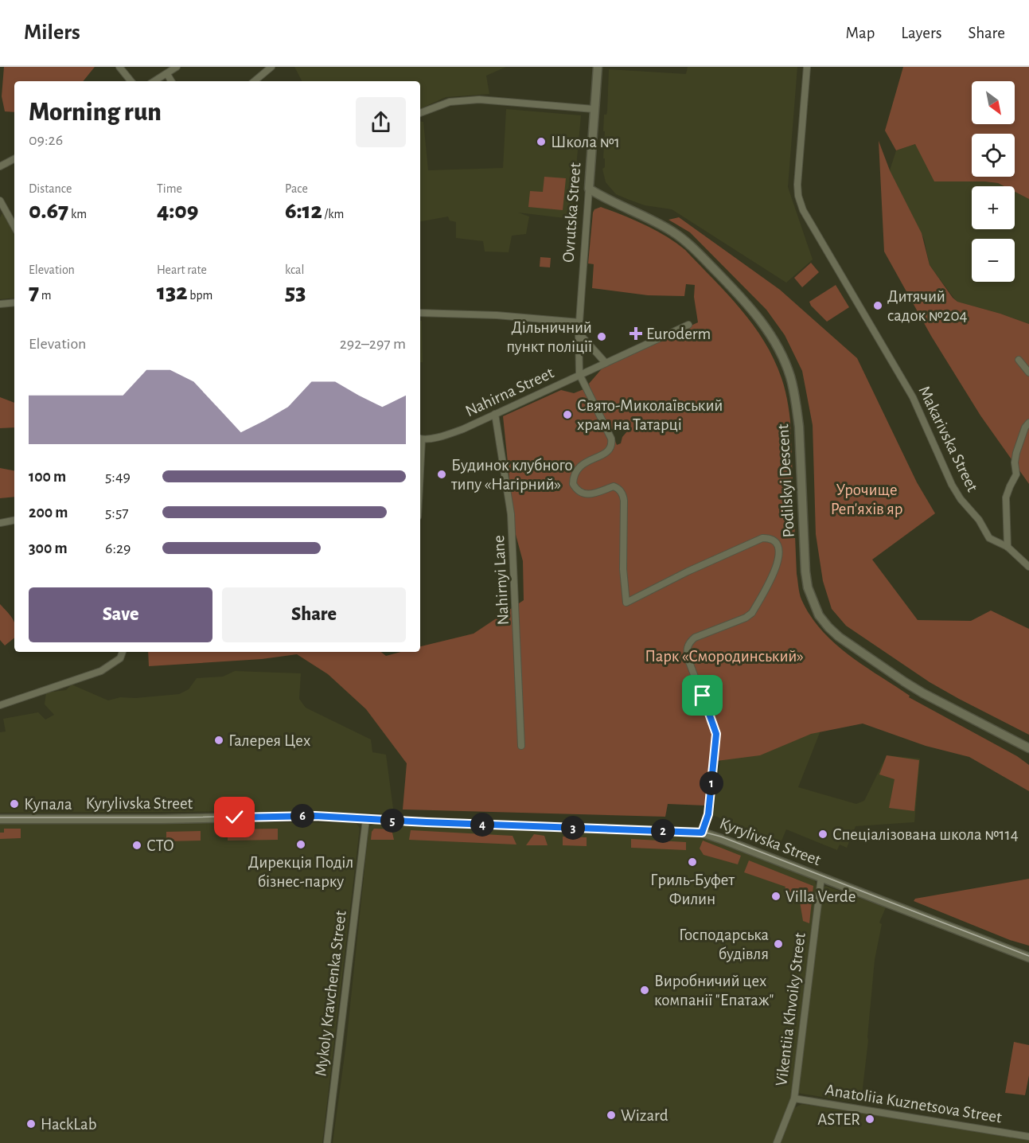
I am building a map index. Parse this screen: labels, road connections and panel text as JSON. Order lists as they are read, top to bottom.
{
  "streets": {
    "main road": ["Ovrutska Street", "Podilskyi Descent", "Kyrylivska Street"],
    "street": [
      "Nahirna Street",
      "Makarivska Street",
      "Nahirnyi Lane",
      "Mykoly Kravchenka Street",
      "Vikentiia Khvoiky Street",
      "Anatoliia Kuznetsova Street"
    ]
  },
  "crossings": [
    ["Ovrutska Street", "Nahirna Street"],
    ["Ovrutska Street", "Podilskyi Descent"],
    ["Nahirna Street", "Nahirnyi Lane"],
    ["Kyrylivska Street", "Mykoly Kravchenka Street"],
    ["Kyrylivska Street", "Vikentiia Khvoiky Street"],
    ["Vikentiia Khvoiky Street", "Anatoliia Kuznetsova Street"]
  ],
  "parks": ["Урочище Реп'яхів яр", "Парк «Смородинський»"],
  "places": {
    "other": [
      "Школа №1",
      "Дитячий садок №204",
      "Дільничний пункт поліції",
      "Свято-Миколаївський храм на Татарці",
      "Будинок клубного типу «Нагірний»",
      "Галерея Цех",
      "Купала",
      "Спеціалізована школа №114",
      "Дирекція Поділ бізнес-парку",
      "СТО",
      "Гриль-Буфет Филин",
      "Villa Verde",
      "Господарська будівля",
      "Виробничий цех компанії \"Епатаж\"",
      "Wizard",
      "ASTER",
      "HackLab"
    ],
    "health": ["Euroderm"]
  },
  "north": "bottom right",
  "page": {
    "header": "Milers",
    "nav": ["Map", "Layers", "Share"],
    "map_buttons": ["+", "−"],
    "heading": ["Morning run", "09:26"],
    "stats": [
      ["Distance", "0.67 km"],
      ["Time", "4:09"],
      ["Pace", "6:12 /km"],
      ["Elevation", "7 m"],
      ["Heart rate", "132 bpm"],
      ["kcal", "53"]
    ],
    "chart": ["Elevation", "292–297 m"],
    "list": [
      {
        "name": "100 m",
        "note": "5:49"
      },
      {
        "name": "200 m",
        "note": "5:57"
      },
      {
        "name": "300 m",
        "note": "6:29"
      }
    ],
    "buttons": ["Save", "Share"],
    "pins": [
      "1",
      "6",
      "5",
      "4",
      "3",
      "2"
    ]
  }
}
